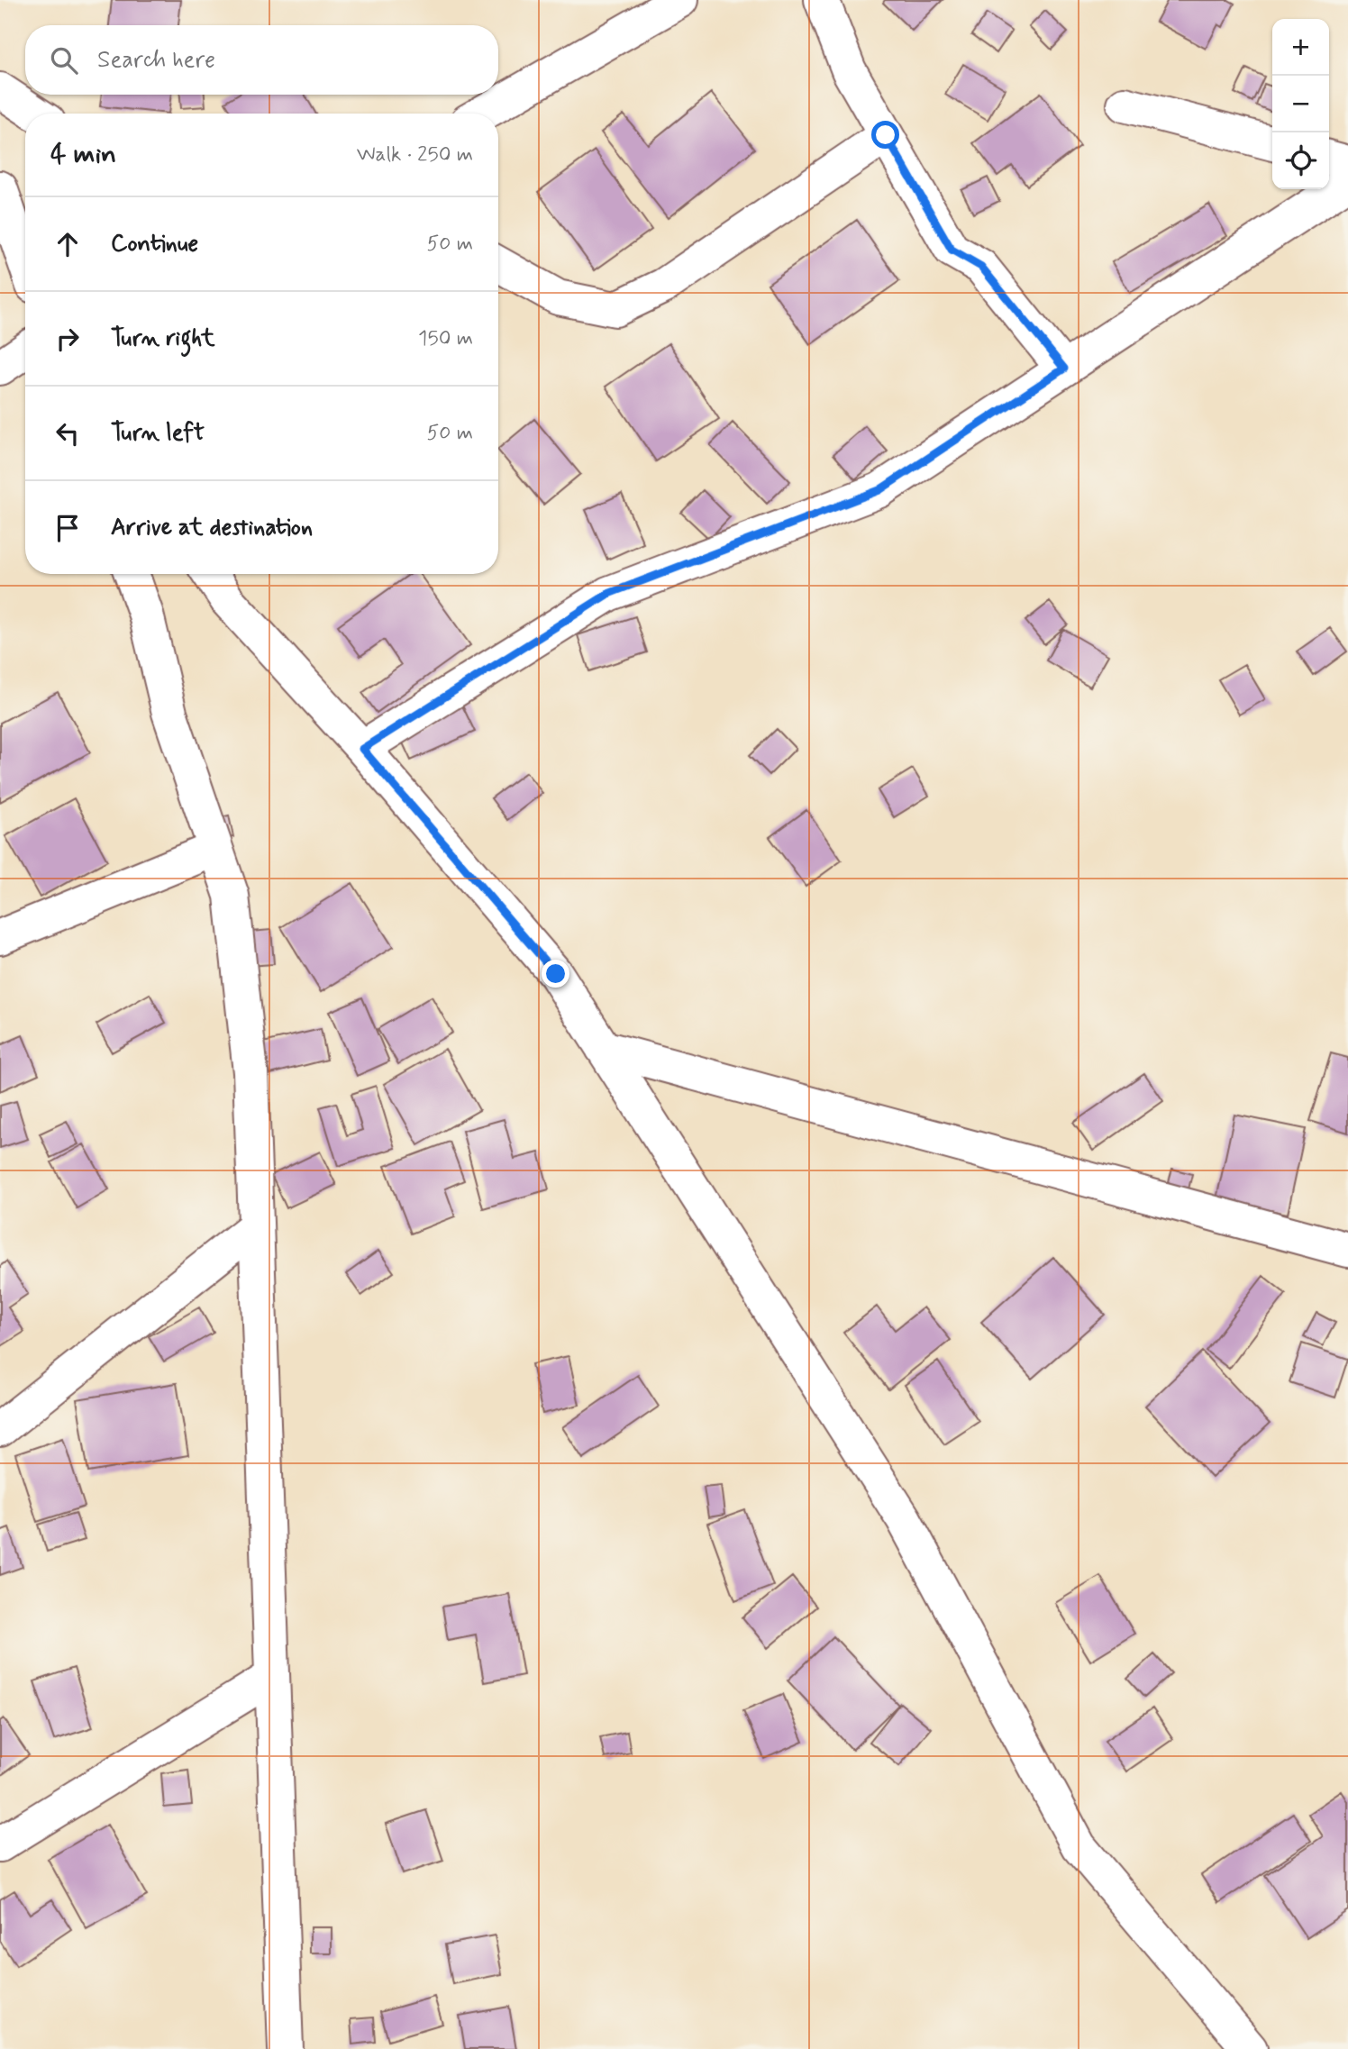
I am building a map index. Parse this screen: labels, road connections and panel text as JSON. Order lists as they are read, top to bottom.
{
  "page": {
    "map_buttons": ["+", "−"],
    "search": "Search here",
    "heading": ["4 min", "Walk · 250 m"],
    "list": [
      ["Continue", "50 m"],
      ["Turn right", "150 m"],
      ["Turn left", "50 m"],
      "Arrive at destination"
    ]
  }
}
